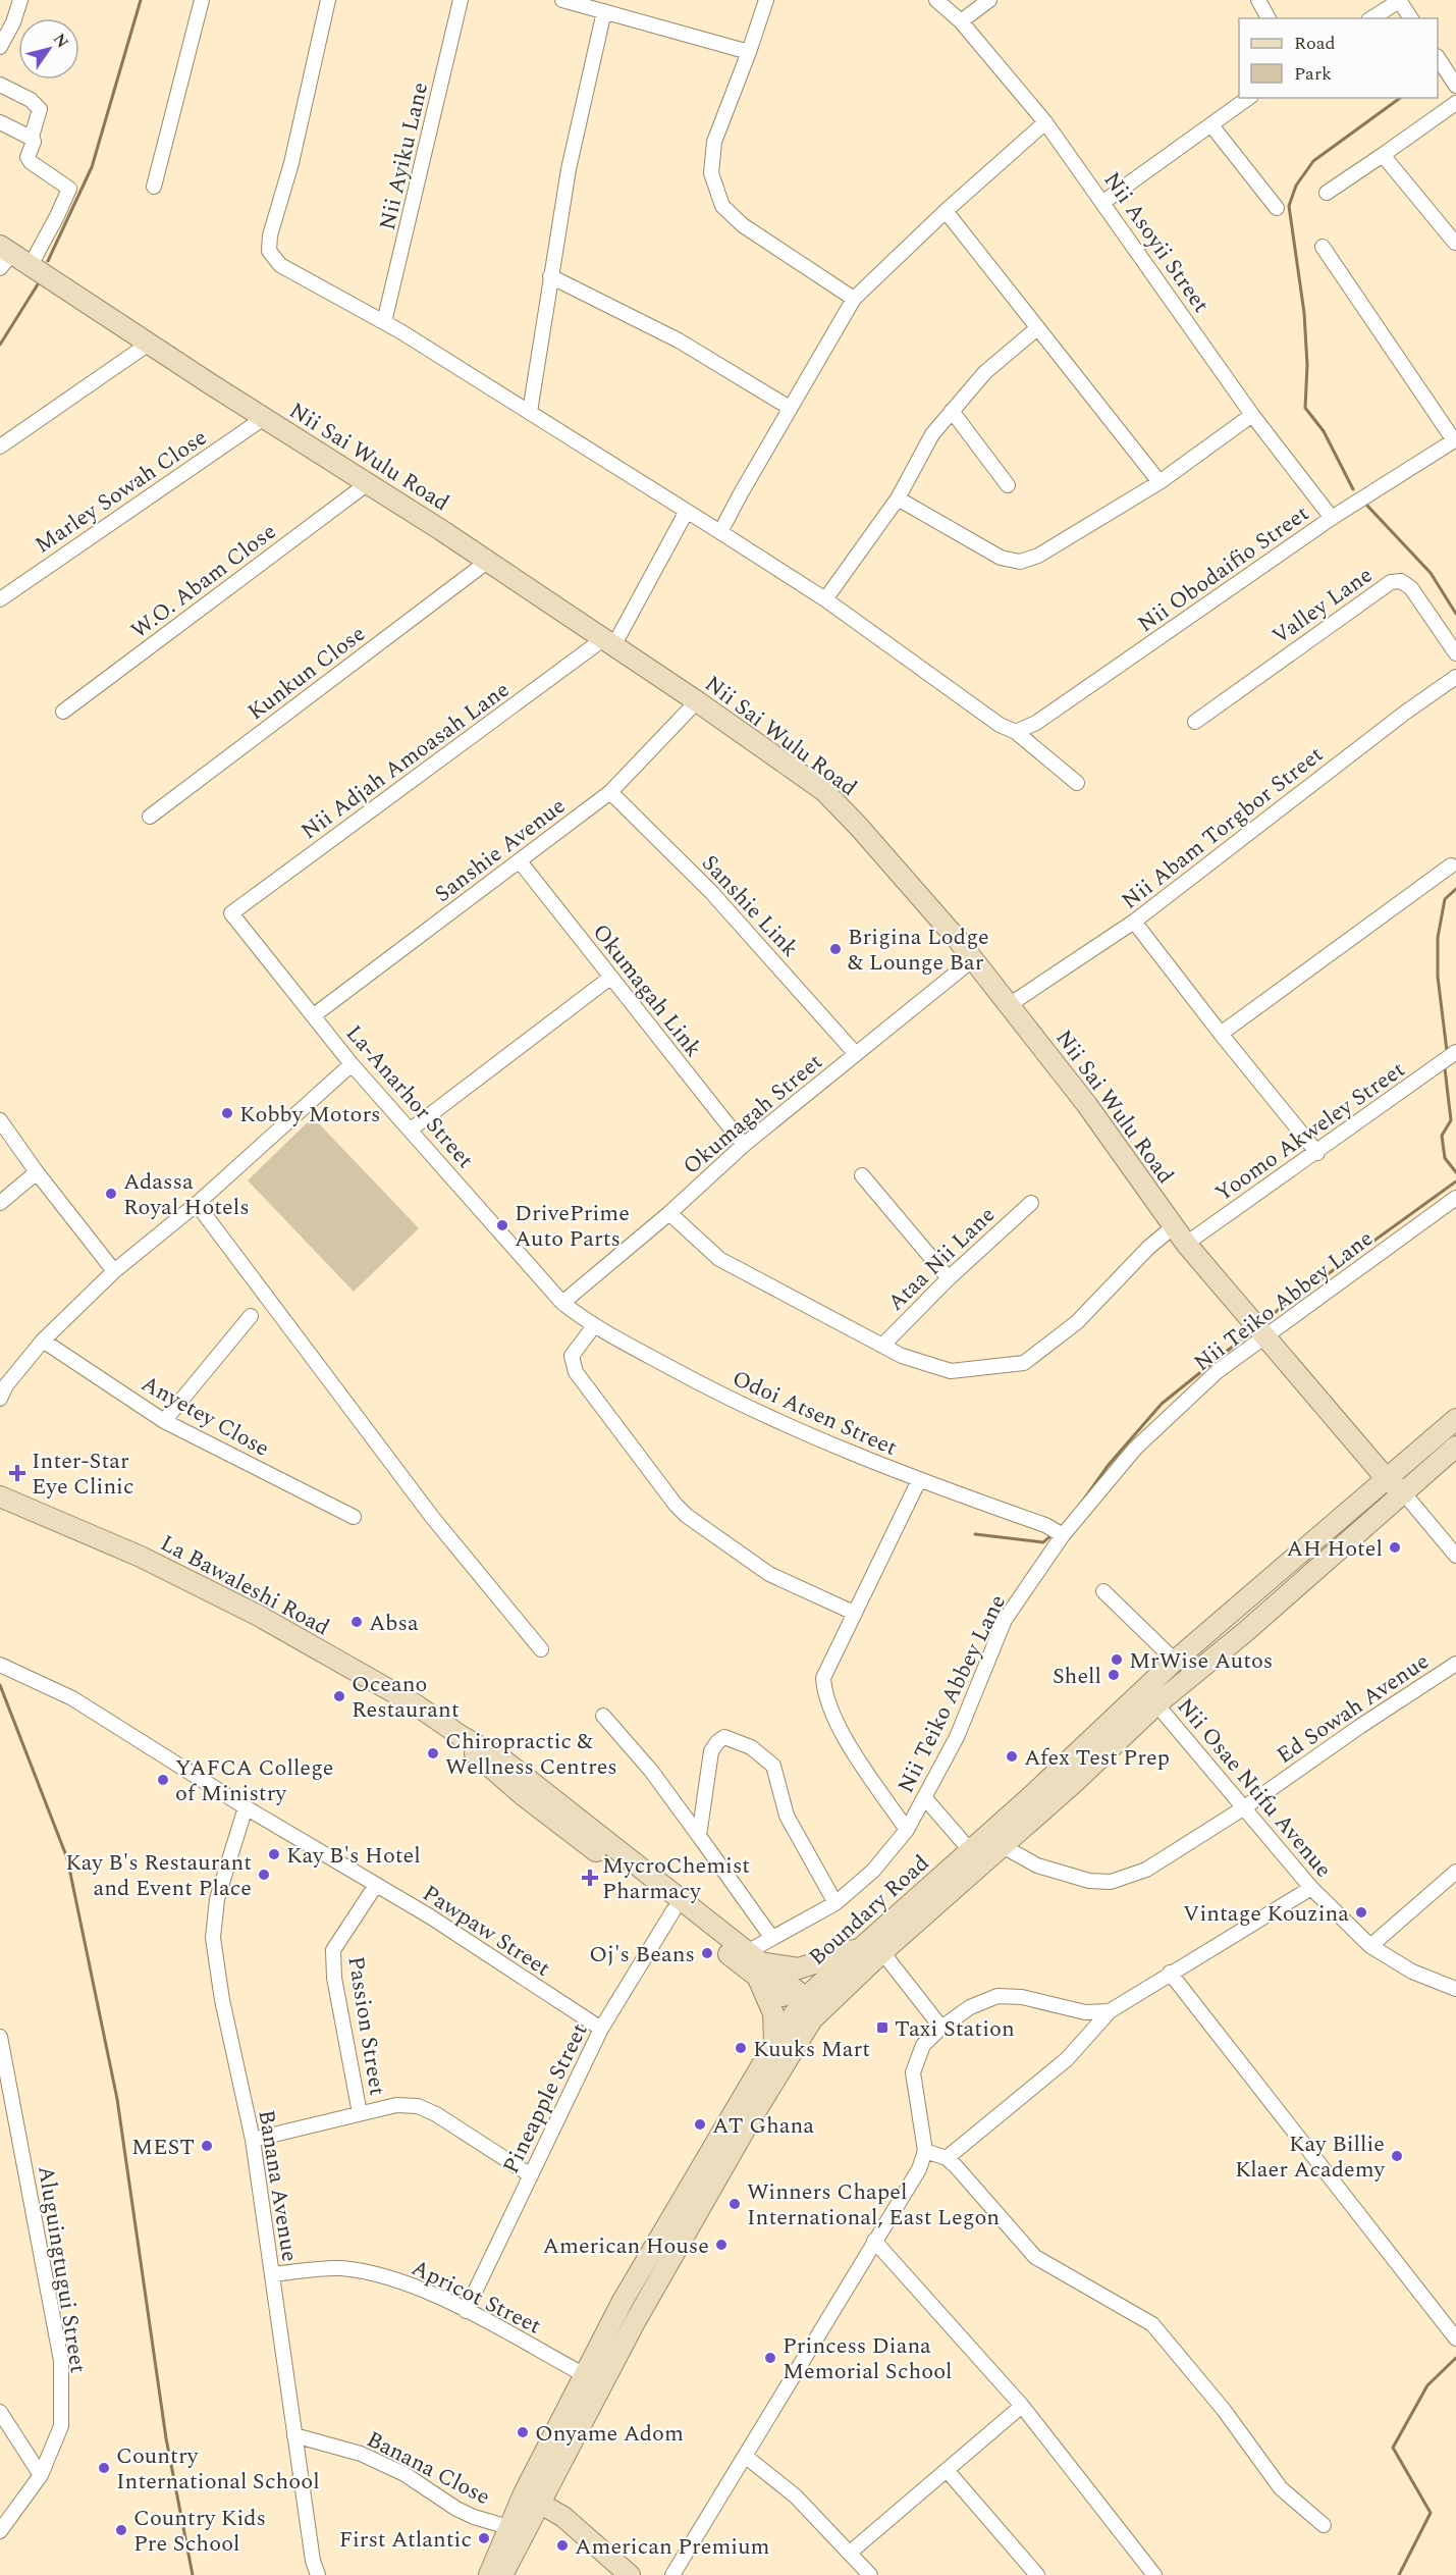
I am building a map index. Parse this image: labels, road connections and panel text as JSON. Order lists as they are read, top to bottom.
{
  "streets": {
    "main road": ["Nii Sai Wulu Road", "La Bawaleshi Road", "Boundary Road"],
    "street": [
      "Nii Ayiku Lane",
      "Nii Asoyii Street",
      "Marley Sowah Close",
      "Nii Obodaifio Street",
      "W.O. Abam Close",
      "Valley Lane",
      "Kunkun Close",
      "Nii Adjah Amoasah Lane",
      "Nii Abam Torgbor Street",
      "Sanshie Avenue",
      "Sanshie Link",
      "Okumagah Link",
      "La-Anarhor Street",
      "Okumagah Street",
      "Yoomo Akweley Street",
      "Ataa Nii Lane",
      "Nii Teiko Abbey Lane",
      "Odoi Atsen Street",
      "Anyetey Close",
      "Ed Sowah Avenue",
      "Nii Osae Ntifu Avenue",
      "Pawpaw Street",
      "Passion Street",
      "Pineapple Street",
      "Banana Avenue",
      "Aluguingtugui Street",
      "Apricot Street",
      "Banana Close"
    ]
  },
  "crossings": [
    ["Nii Asoyii Street", "Nii Obodaifio Street"],
    ["Nii Sai Wulu Road", "Marley Sowah Close"],
    ["Nii Sai Wulu Road", "W.O. Abam Close"],
    ["Nii Sai Wulu Road", "Kunkun Close"],
    ["Nii Sai Wulu Road", "Nii Adjah Amoasah Lane"],
    ["Nii Sai Wulu Road", "Nii Abam Torgbor Street"],
    ["Nii Sai Wulu Road", "Sanshie Avenue"],
    ["Nii Sai Wulu Road", "Okumagah Street"],
    ["Nii Sai Wulu Road", "Yoomo Akweley Street"],
    ["Nii Sai Wulu Road", "Nii Teiko Abbey Lane"],
    ["Nii Sai Wulu Road", "Boundary Road"],
    ["Nii Adjah Amoasah Lane", "La-Anarhor Street"],
    ["Sanshie Avenue", "Sanshie Link"],
    ["Sanshie Avenue", "Okumagah Link"],
    ["Sanshie Avenue", "La-Anarhor Street"],
    ["Sanshie Link", "Okumagah Street"],
    ["Okumagah Link", "Okumagah Street"],
    ["La-Anarhor Street", "Okumagah Street"],
    ["La-Anarhor Street", "Odoi Atsen Street"],
    ["Okumagah Street", "Odoi Atsen Street"],
    ["Nii Teiko Abbey Lane", "Odoi Atsen Street"],
    ["Nii Teiko Abbey Lane", "La Bawaleshi Road"],
    ["La Bawaleshi Road", "Boundary Road"],
    ["La Bawaleshi Road", "Pineapple Street"],
    ["Ed Sowah Avenue", "Nii Osae Ntifu Avenue"],
    ["Ed Sowah Avenue", "Boundary Road"],
    ["Nii Osae Ntifu Avenue", "Boundary Road"],
    ["Boundary Road", "Apricot Street"],
    ["Boundary Road", "Banana Close"],
    ["Pawpaw Street", "Passion Street"],
    ["Pawpaw Street", "Pineapple Street"],
    ["Pawpaw Street", "Banana Avenue"],
    ["Pineapple Street", "Apricot Street"],
    ["Banana Avenue", "Apricot Street"],
    ["Banana Avenue", "Banana Close"]
  ],
  "places": {
    "other": [
      "Brigina Lodge & Lounge Bar",
      "Kobby Motors",
      "Adassa Royal Hotels",
      "DrivePrime Auto Parts",
      "AH Hotel",
      "Absa",
      "MrWise Autos",
      "Shell",
      "Oceano Restaurant",
      "Chiropractic & Wellness Centres",
      "Afex Test Prep",
      "YAFCA College of Ministry",
      "Kay B's Hotel",
      "Kay B's Restaurant and Event Place",
      "Vintage Kouzina",
      "Oj's Beans",
      "Kuuks Mart",
      "AT Ghana",
      "MEST",
      "Kay Billie Klaer Academy",
      "Winners Chapel International, East Legon",
      "American House",
      "Princess Diana Memorial School",
      "Onyame Adom",
      "Country International School",
      "Country Kids Pre School",
      "First Atlantic",
      "American Premium"
    ],
    "health": ["Inter-Star Eye Clinic", "MycroChemist Pharmacy"],
    "transit": ["Taxi Station"]
  },
  "legend": ["Road", "Park"],
  "north": "top right"
}
